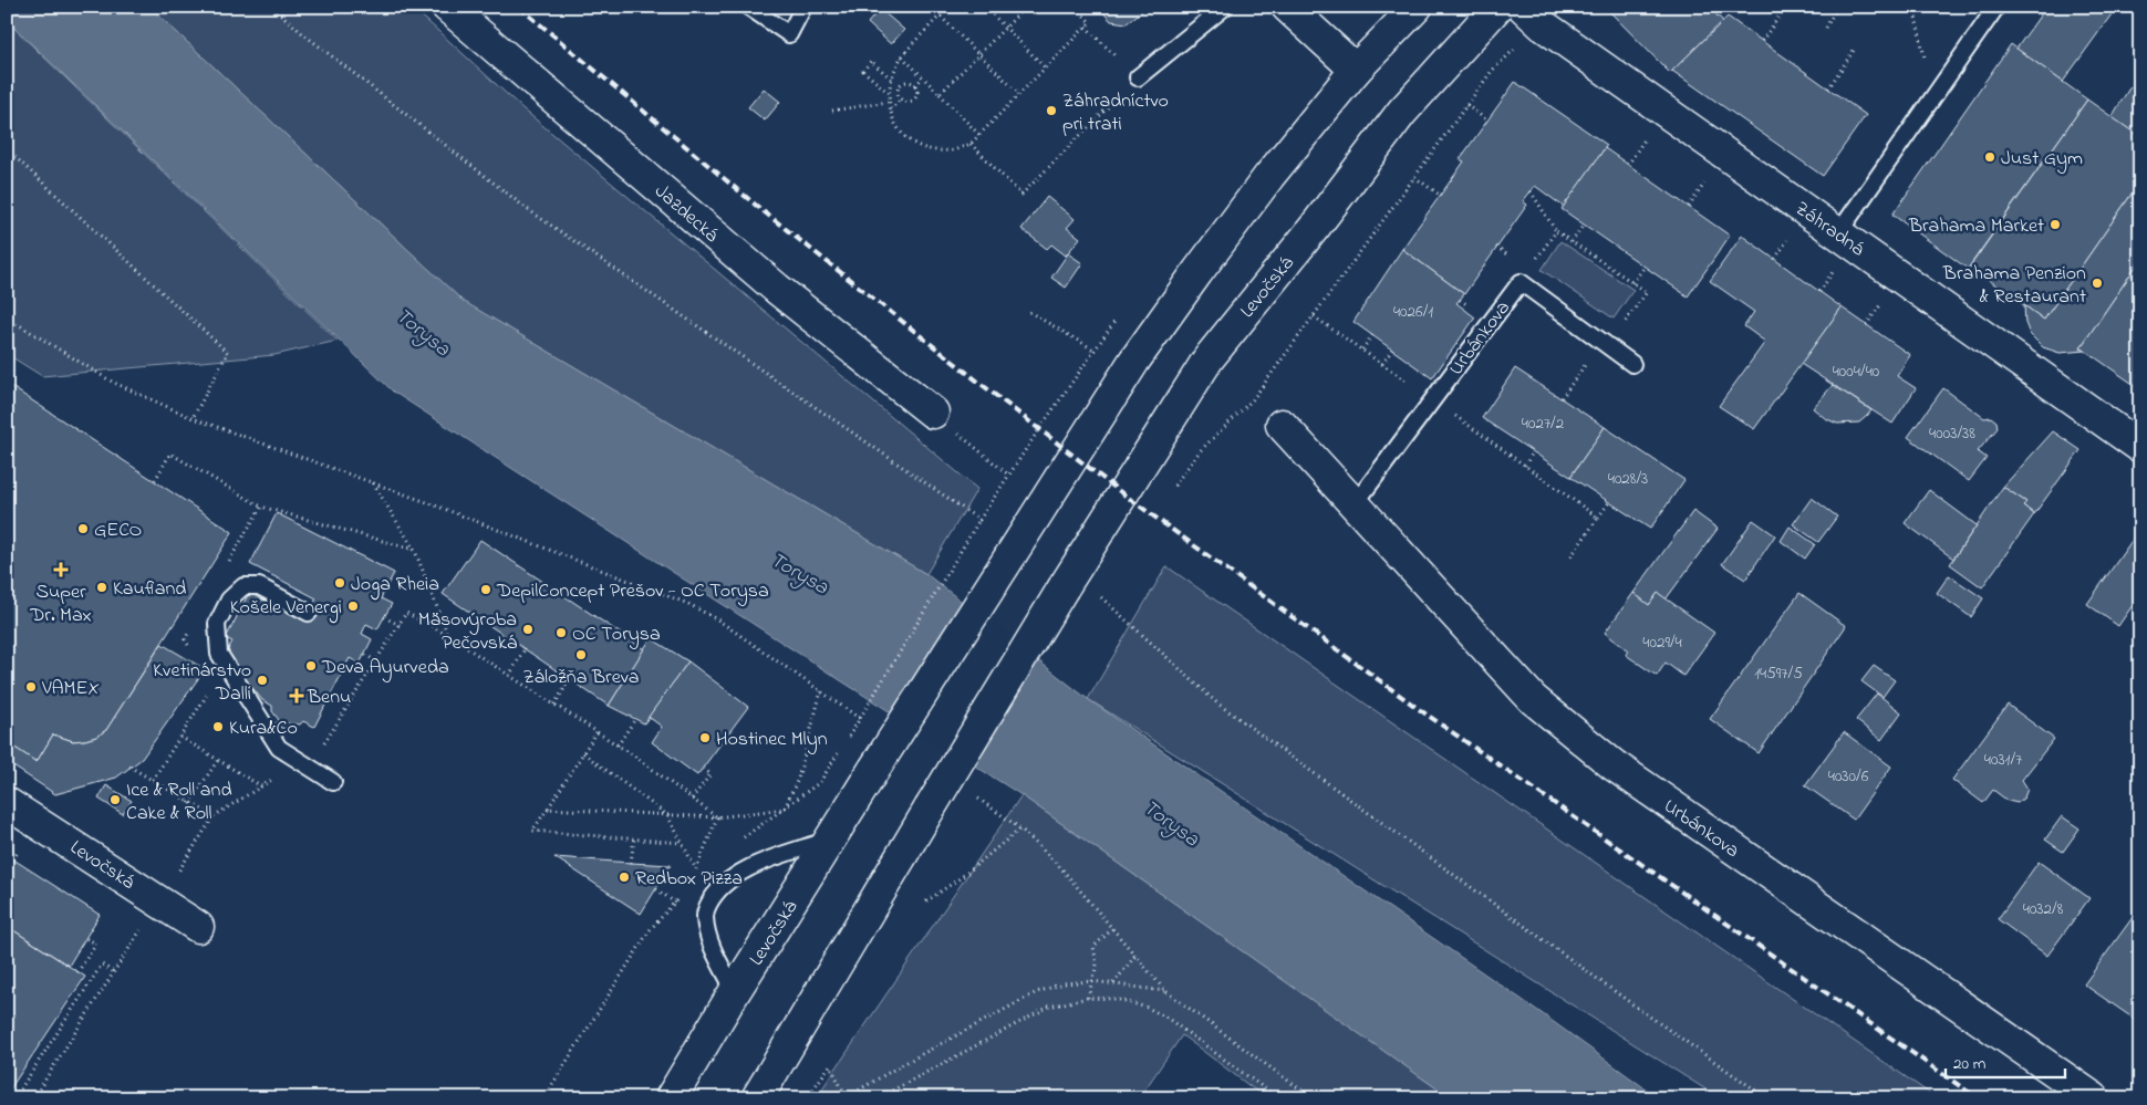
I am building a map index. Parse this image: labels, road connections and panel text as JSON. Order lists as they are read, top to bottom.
{
  "streets": {
    "street": [
      "Jazdecká",
      "Záhradná",
      "Levočská",
      "Urbánkova"
    ]
  },
  "water": ["Torysa"],
  "places": {
    "other": [
      "Záhradníctvo pri trati",
      "Just Gym",
      "Brahama Market",
      "Brahama Penzion & Restaurant",
      "GECO",
      "Joga Rheia",
      "Kaufland",
      "DepilConcept Prešov - OC Torysa",
      "Košele Venergi",
      "Mäsovýroba Pečovská",
      "OC Torysa",
      "Záložňa Breva",
      "Deva Ayurveda",
      "Kvetinárstvo Dalli",
      "VAMEX",
      "Kura&Co",
      "Hostinec Mlyn",
      "Ice & Roll and Cake & Roll",
      "Redbox Pizza"
    ],
    "health": ["Super Dr. Max", "Benu"]
  },
  "house_numbers": [
    "4026/1",
    "4004/40",
    "4027/2",
    "4003/38",
    "4028/3",
    "4029/4",
    "14597/5",
    "4031/7",
    "4030/6",
    "4032/8"
  ],
  "scale_bar": "20 m"
}
